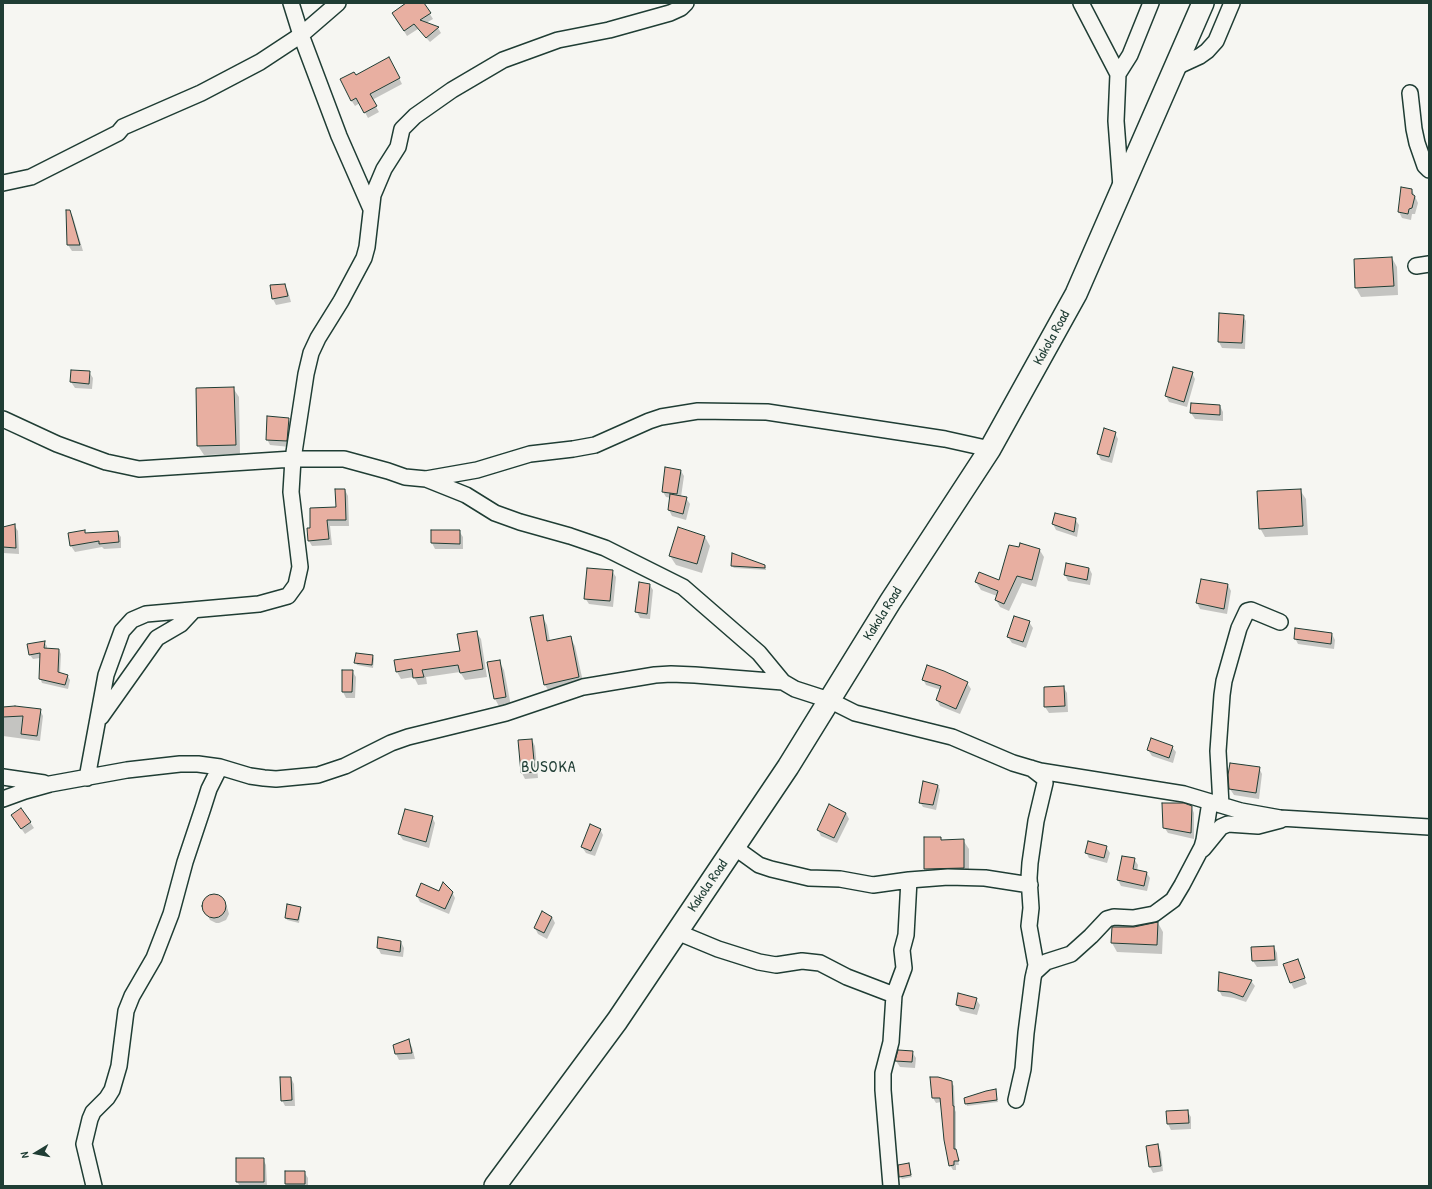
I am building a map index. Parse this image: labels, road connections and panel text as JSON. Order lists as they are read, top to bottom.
{
  "streets": {
    "main road": ["Kakola Road"]
  },
  "districts": ["BUSOKA"],
  "north": "left"
}
